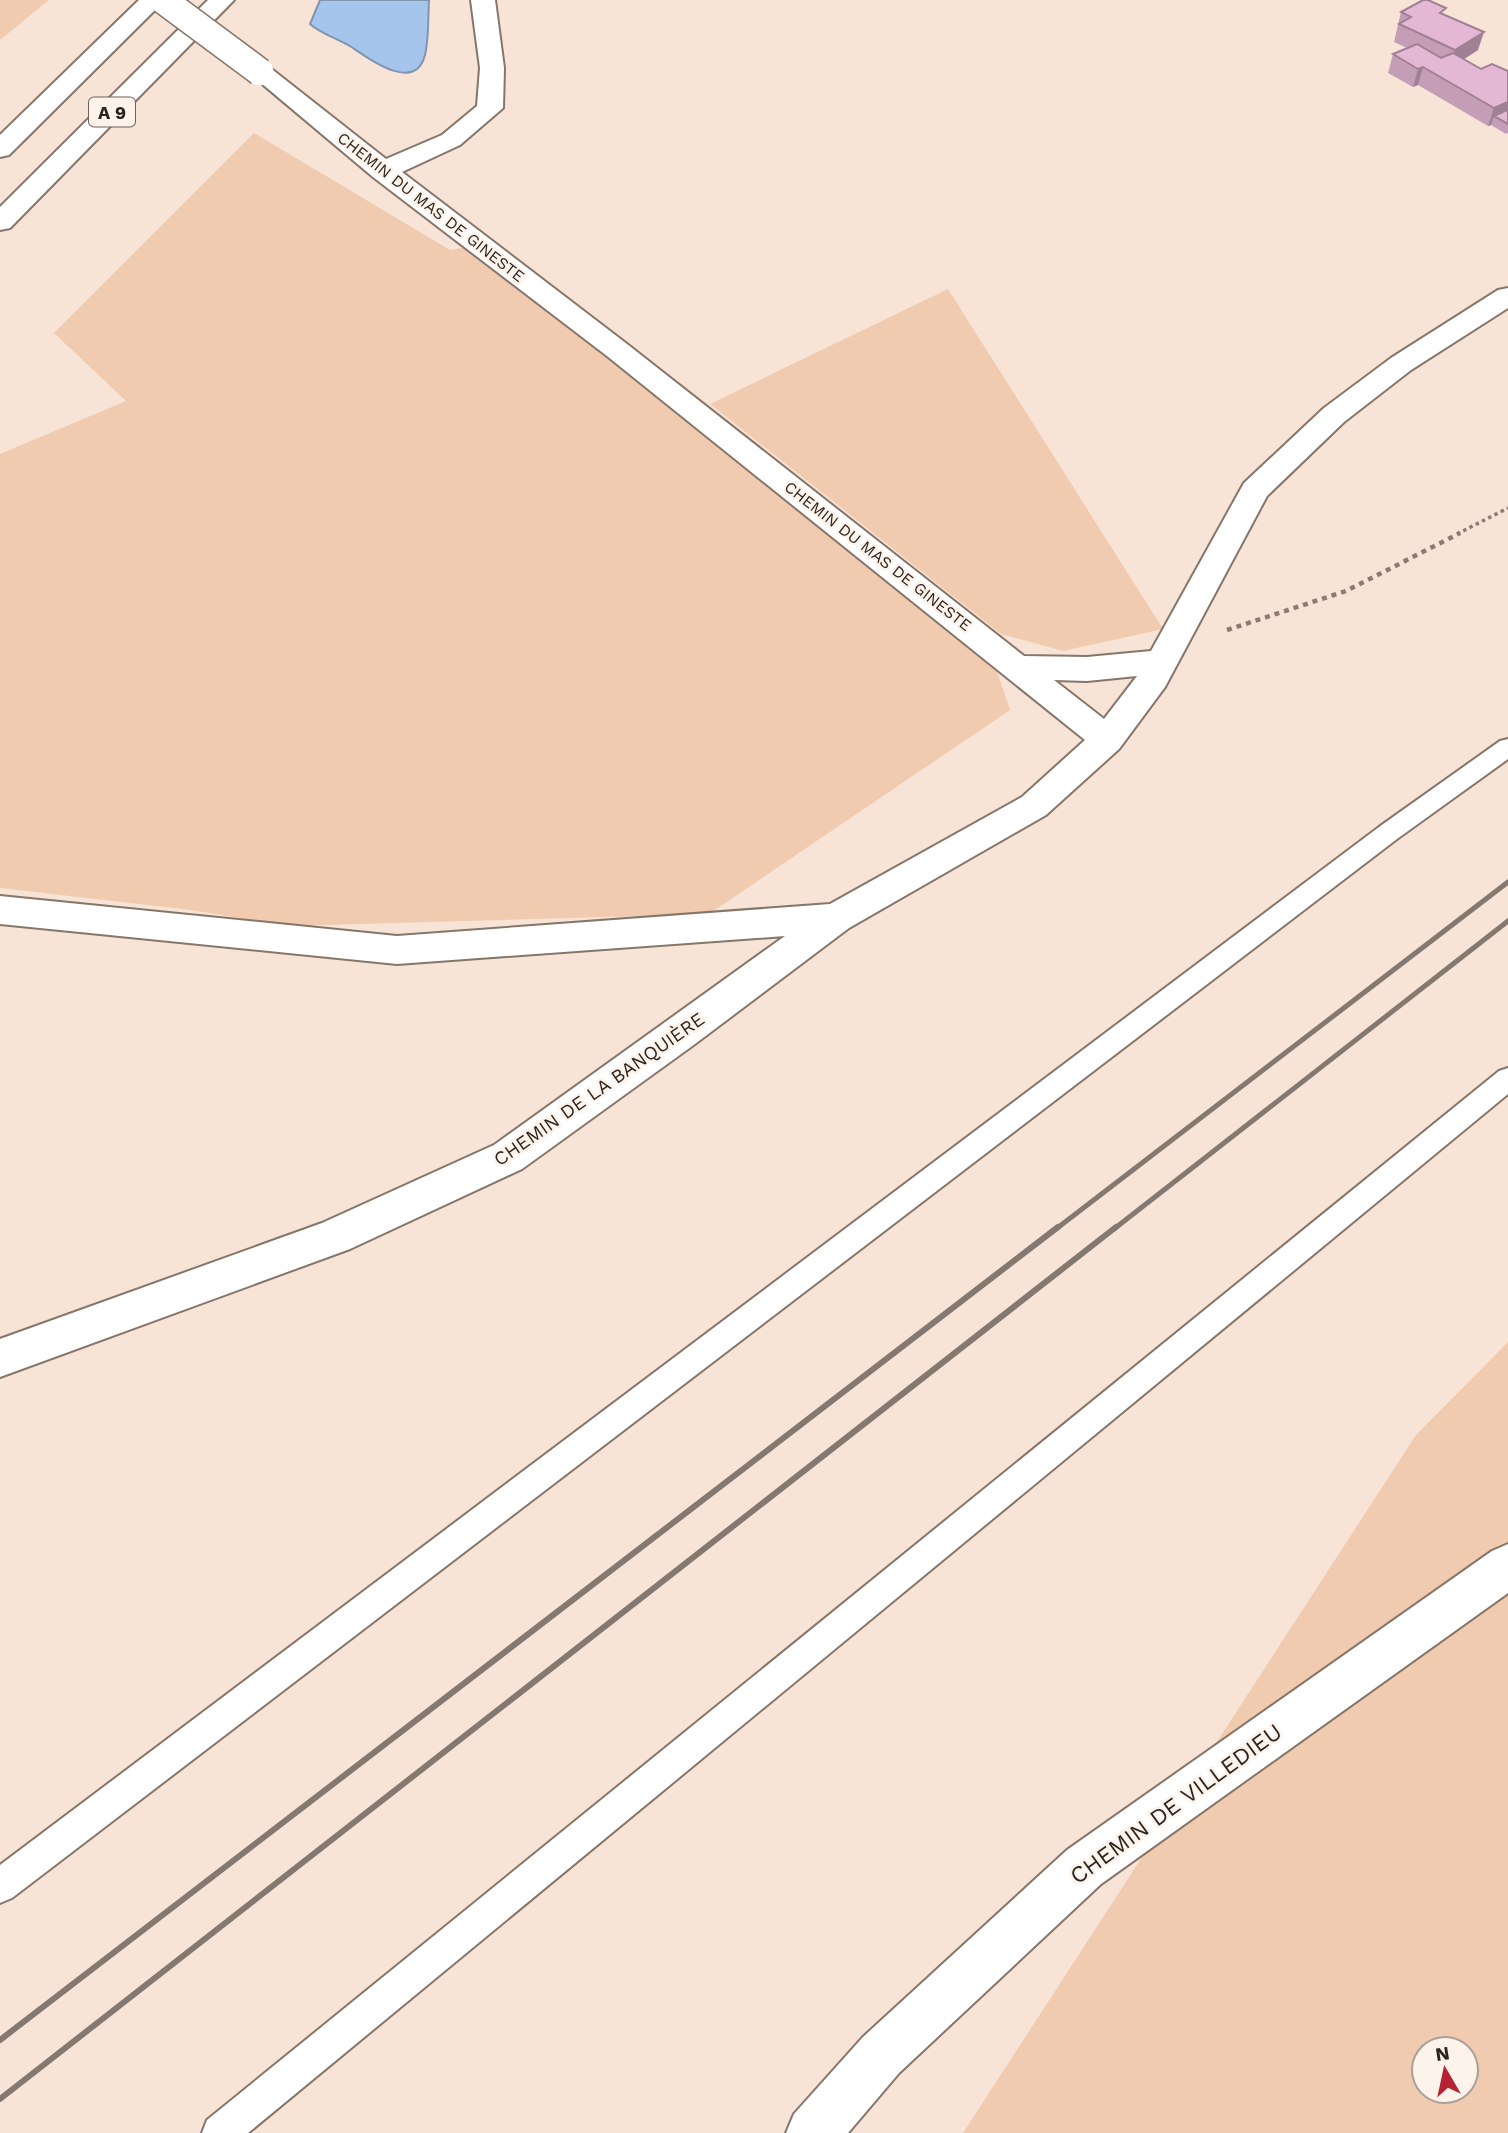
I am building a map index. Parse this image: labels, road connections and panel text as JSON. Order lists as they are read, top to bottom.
{
  "streets": {
    "main road": [
      "A 9",
      "CHEMIN DU MAS DE GINESTE",
      "CHEMIN DE LA BANQUIÈRE",
      "CHEMIN DE VILLEDIEU"
    ]
  },
  "crossings": [
    ["CHEMIN DU MAS DE GINESTE", "CHEMIN DE LA BANQUIÈRE"]
  ],
  "north": "top"
}
